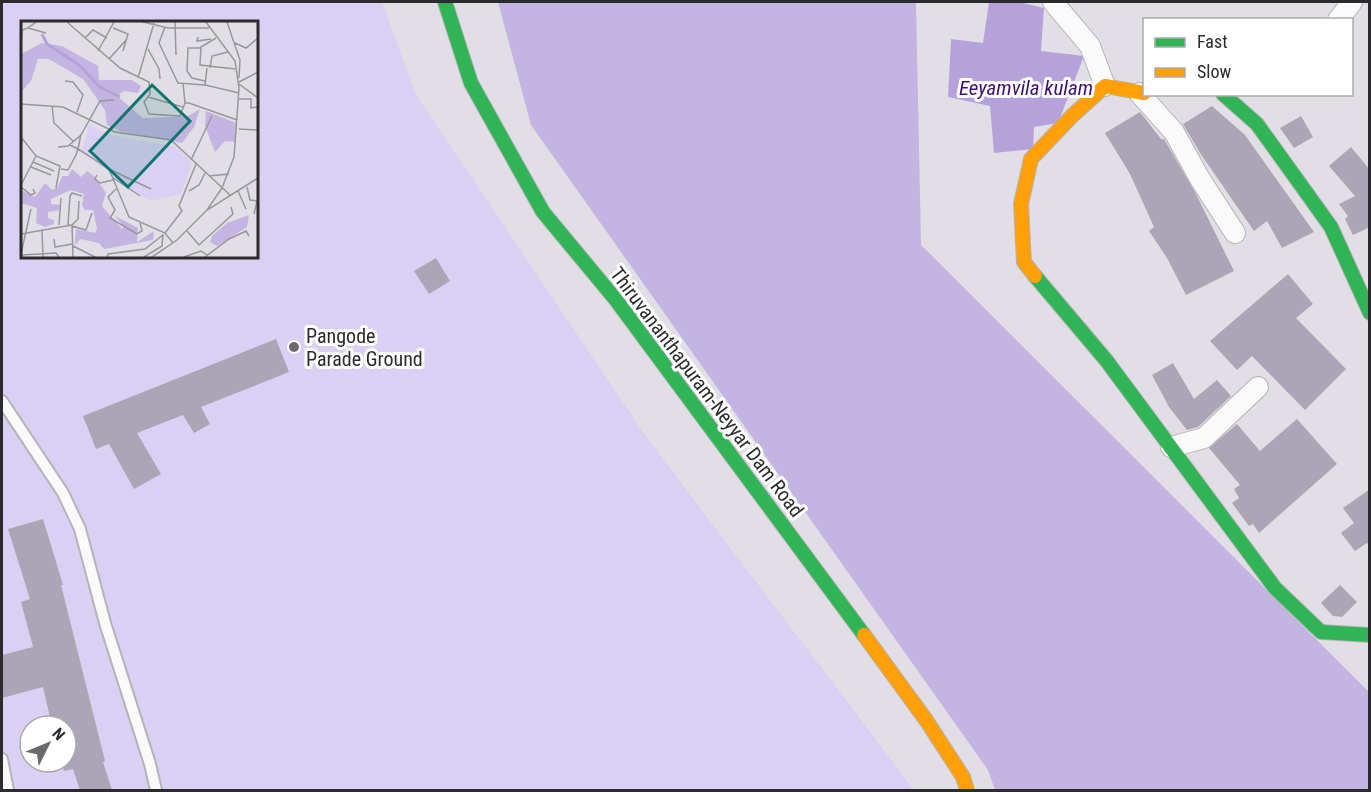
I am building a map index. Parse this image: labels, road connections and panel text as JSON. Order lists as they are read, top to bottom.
{
  "streets": {
    "street": ["Thiruvananthapuram-Neyyar Dam Road"]
  },
  "water": ["Eeyamvila kulam"],
  "places": ["Pangode Parade Ground"],
  "legend": ["Fast", "Slow"],
  "north": "top right"
}
